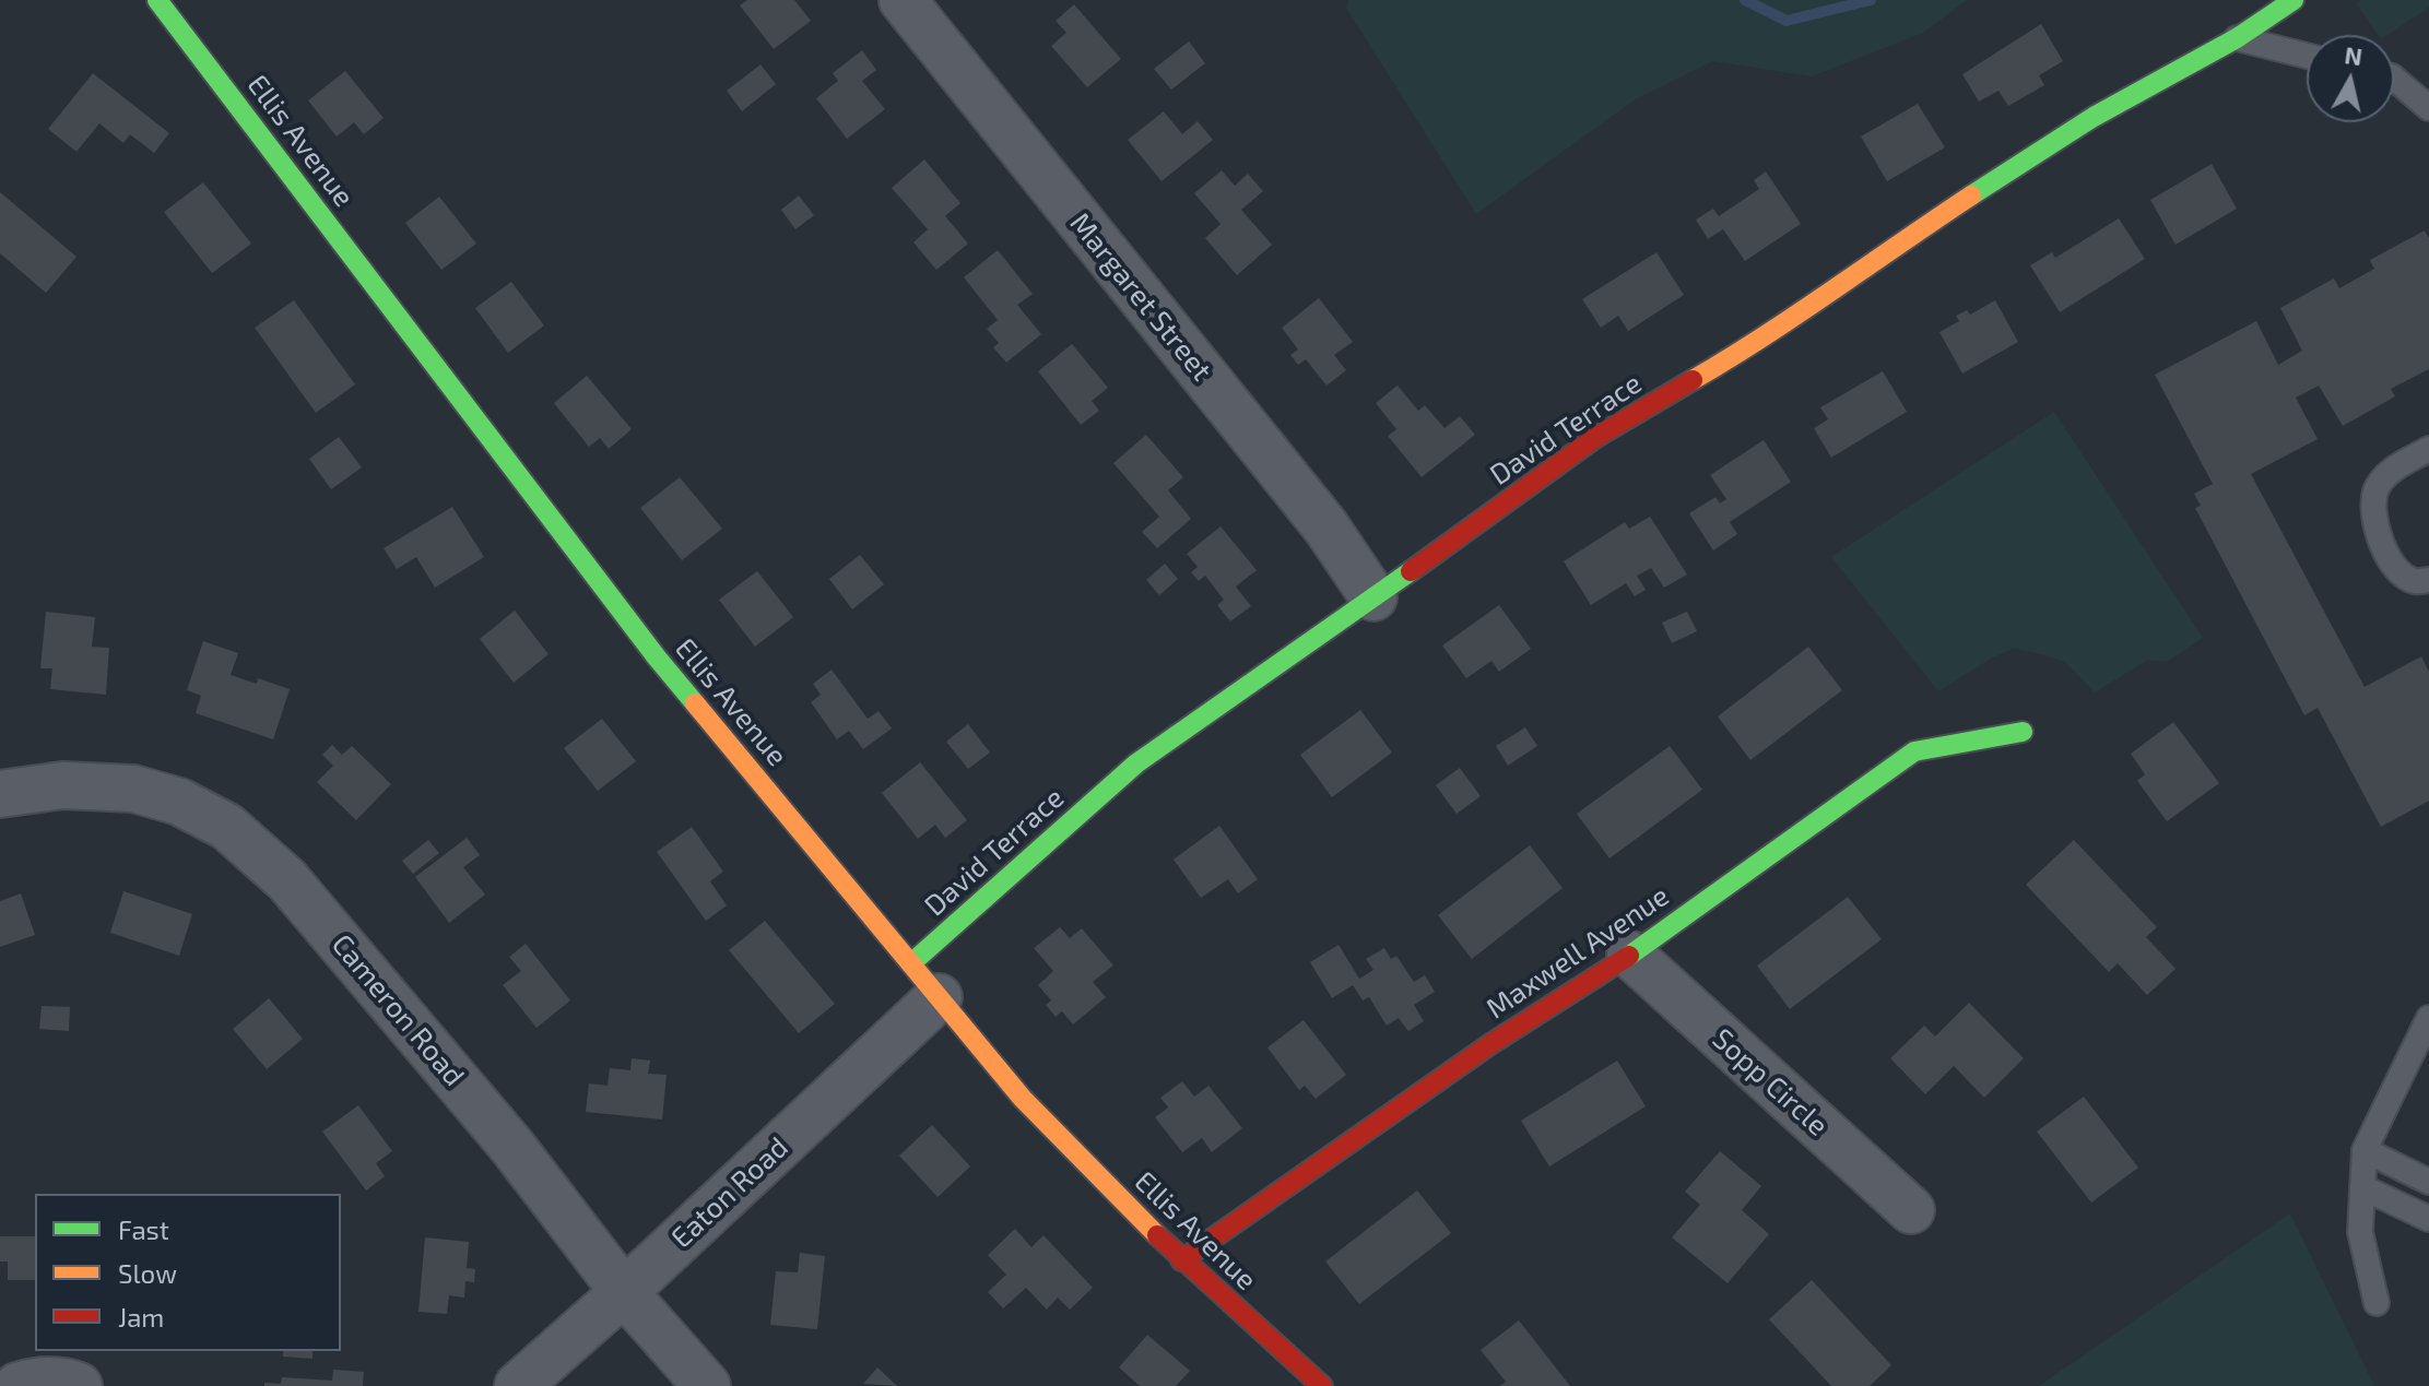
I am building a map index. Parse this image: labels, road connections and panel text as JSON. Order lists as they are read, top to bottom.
{
  "streets": {
    "street": [
      "Ellis Avenue",
      "Margaret Street",
      "David Terrace",
      "Maxwell Avenue",
      "Cameron Road",
      "Sopp Circle",
      "Eaton Road"
    ]
  },
  "crossings": [
    ["Ellis Avenue", "David Terrace"],
    ["Ellis Avenue", "Maxwell Avenue"],
    ["Ellis Avenue", "Eaton Road"],
    ["Margaret Street", "David Terrace"],
    ["David Terrace", "Eaton Road"],
    ["Maxwell Avenue", "Sopp Circle"],
    ["Cameron Road", "Eaton Road"]
  ],
  "legend": ["Fast", "Slow", "Jam"],
  "north": "top"
}
